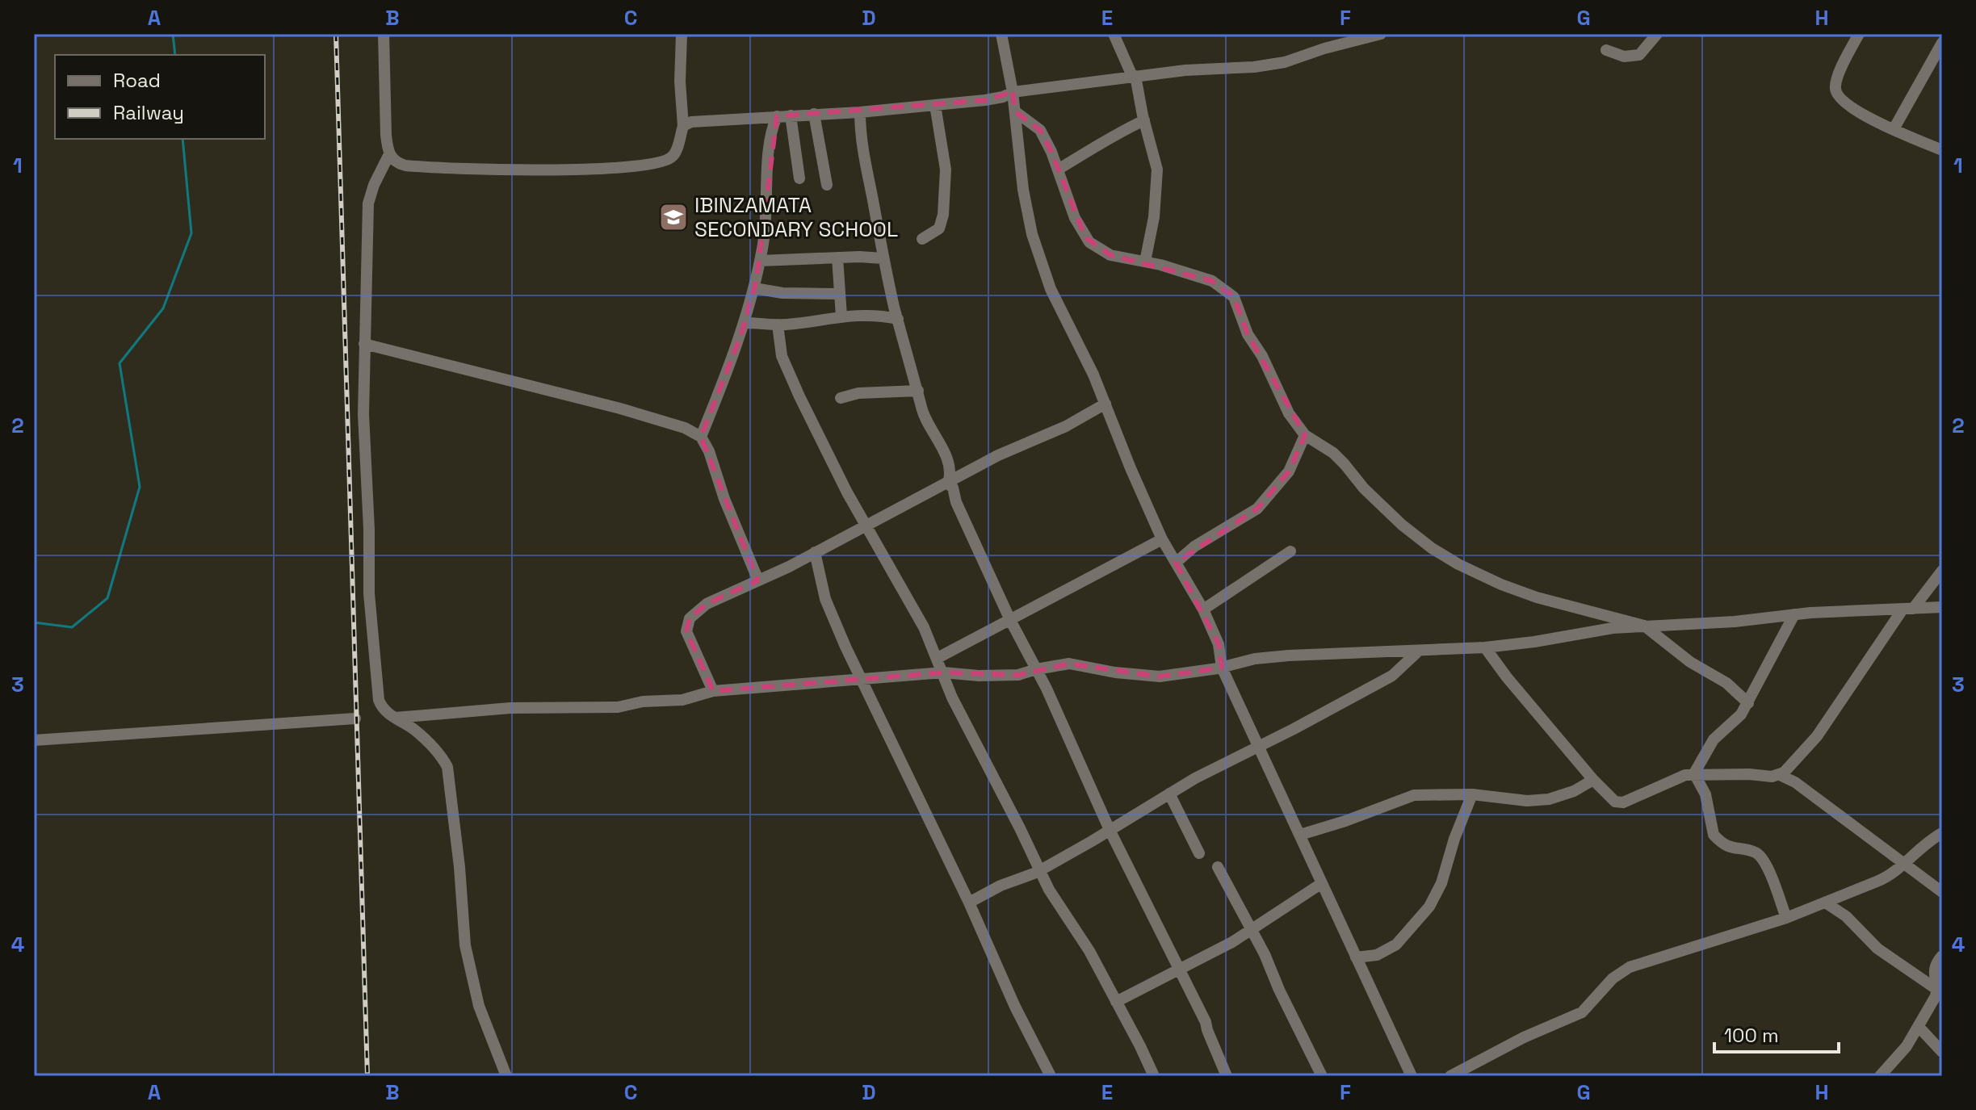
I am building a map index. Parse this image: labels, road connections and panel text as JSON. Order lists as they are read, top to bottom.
{
  "places": {
    "school or university": ["IBINZAMATA SECONDARY SCHOOL"]
  },
  "legend": ["Road", "Railway"],
  "scale_bar": "100 m",
  "grid": {
    "columns": [
      "A",
      "B",
      "C",
      "D",
      "E",
      "F",
      "G",
      "H"
    ],
    "rows": [
      "1",
      "2",
      "3",
      "4"
    ]
  }
}
